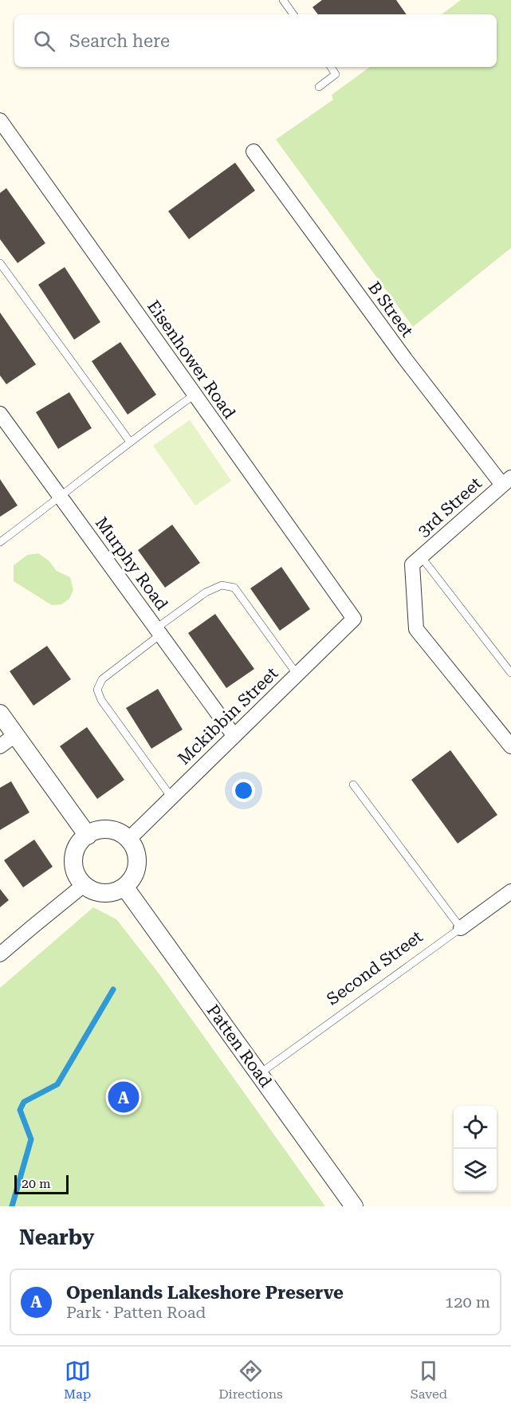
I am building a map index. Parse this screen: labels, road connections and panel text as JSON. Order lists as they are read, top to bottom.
{
  "streets": {
    "street": [
      "B Street",
      "Eisenhower Road",
      "3rd Street",
      "Murphy Road",
      "Mckibbin Street",
      "Second Street",
      "Patten Road"
    ]
  },
  "crossings": [
    ["B Street", "3rd Street"],
    ["Eisenhower Road", "Mckibbin Street"],
    ["Murphy Road", "Mckibbin Street"],
    ["Mckibbin Street", "Patten Road"],
    ["Second Street", "Patten Road"]
  ],
  "scale_bar": "20 m",
  "page": {
    "search": "Search here",
    "pins": "A",
    "scale": "20 m",
    "heading": "Nearby",
    "list": [
      {
        "mark": "A",
        "name": "Openlands Lakeshore Preserve",
        "note": "Park · Patten Road",
        "value": "120 m"
      }
    ],
    "nav": ["Map", "Directions", "Saved"]
  }
}
